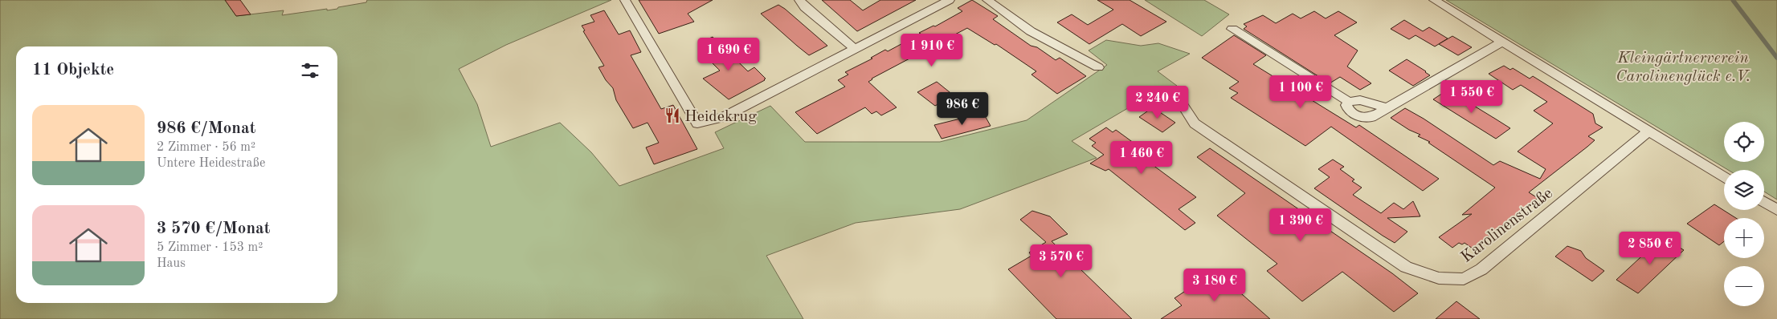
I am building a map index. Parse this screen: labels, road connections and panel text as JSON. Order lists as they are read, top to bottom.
{
  "streets": {
    "street": ["Karolinenstraße"]
  },
  "parks": ["Kleingärtnerverein Carolinenglück e.V."],
  "places": {
    "restaurant": ["Heidekrug"]
  },
  "page": {
    "price": [
      "1 910 €",
      "1 690 €",
      "1 100 €",
      "1 550 €",
      "2 240 €",
      "986 €",
      "1 460 €",
      "1 390 €",
      "2 850 €",
      "3 570 €",
      "3 180 €"
    ],
    "heading": "11 Objekte",
    "list": [
      {
        "name": "986 €/Monat",
        "note": "2 Zimmer · 56 m² · Untere Heidestraße"
      },
      {
        "name": "3 570 €/Monat",
        "note": "5 Zimmer · 153 m² · Haus"
      }
    ],
    "map_buttons": ["+", "−"]
  }
}
